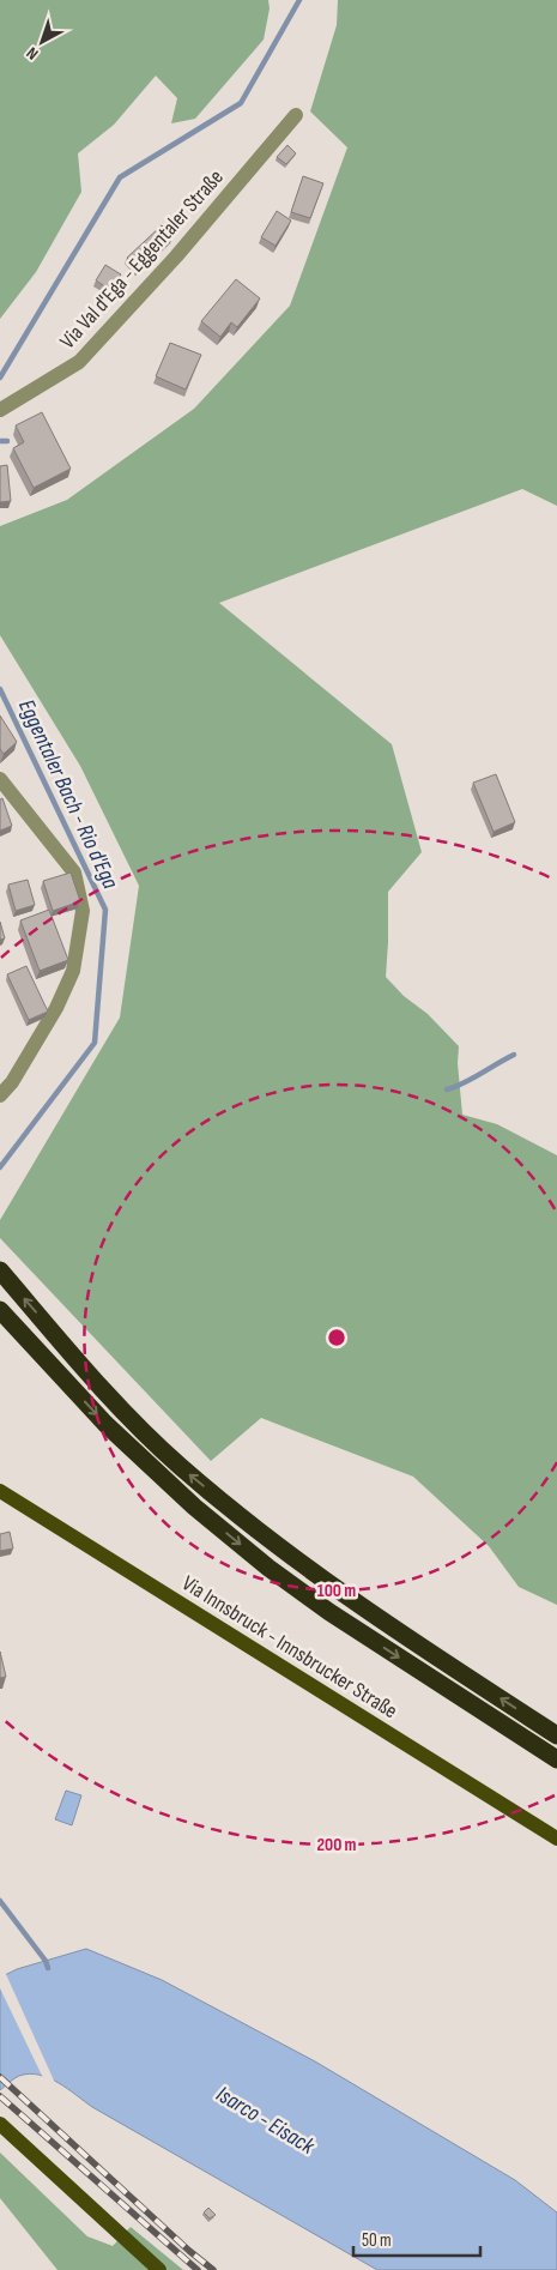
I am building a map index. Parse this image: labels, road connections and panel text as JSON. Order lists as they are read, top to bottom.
{
  "streets": {
    "main road": ["Via Innsbruck - Innsbrucker Straße"],
    "street": ["Via Val d'Ega - Eggentaler Straße"]
  },
  "water": ["Eggentaler Bach - Rio d'Ega", "Isarco - Eisack"],
  "scale_bar": "50 m",
  "north": "bottom left",
  "rings": ["100 m", "200 m"]
}
